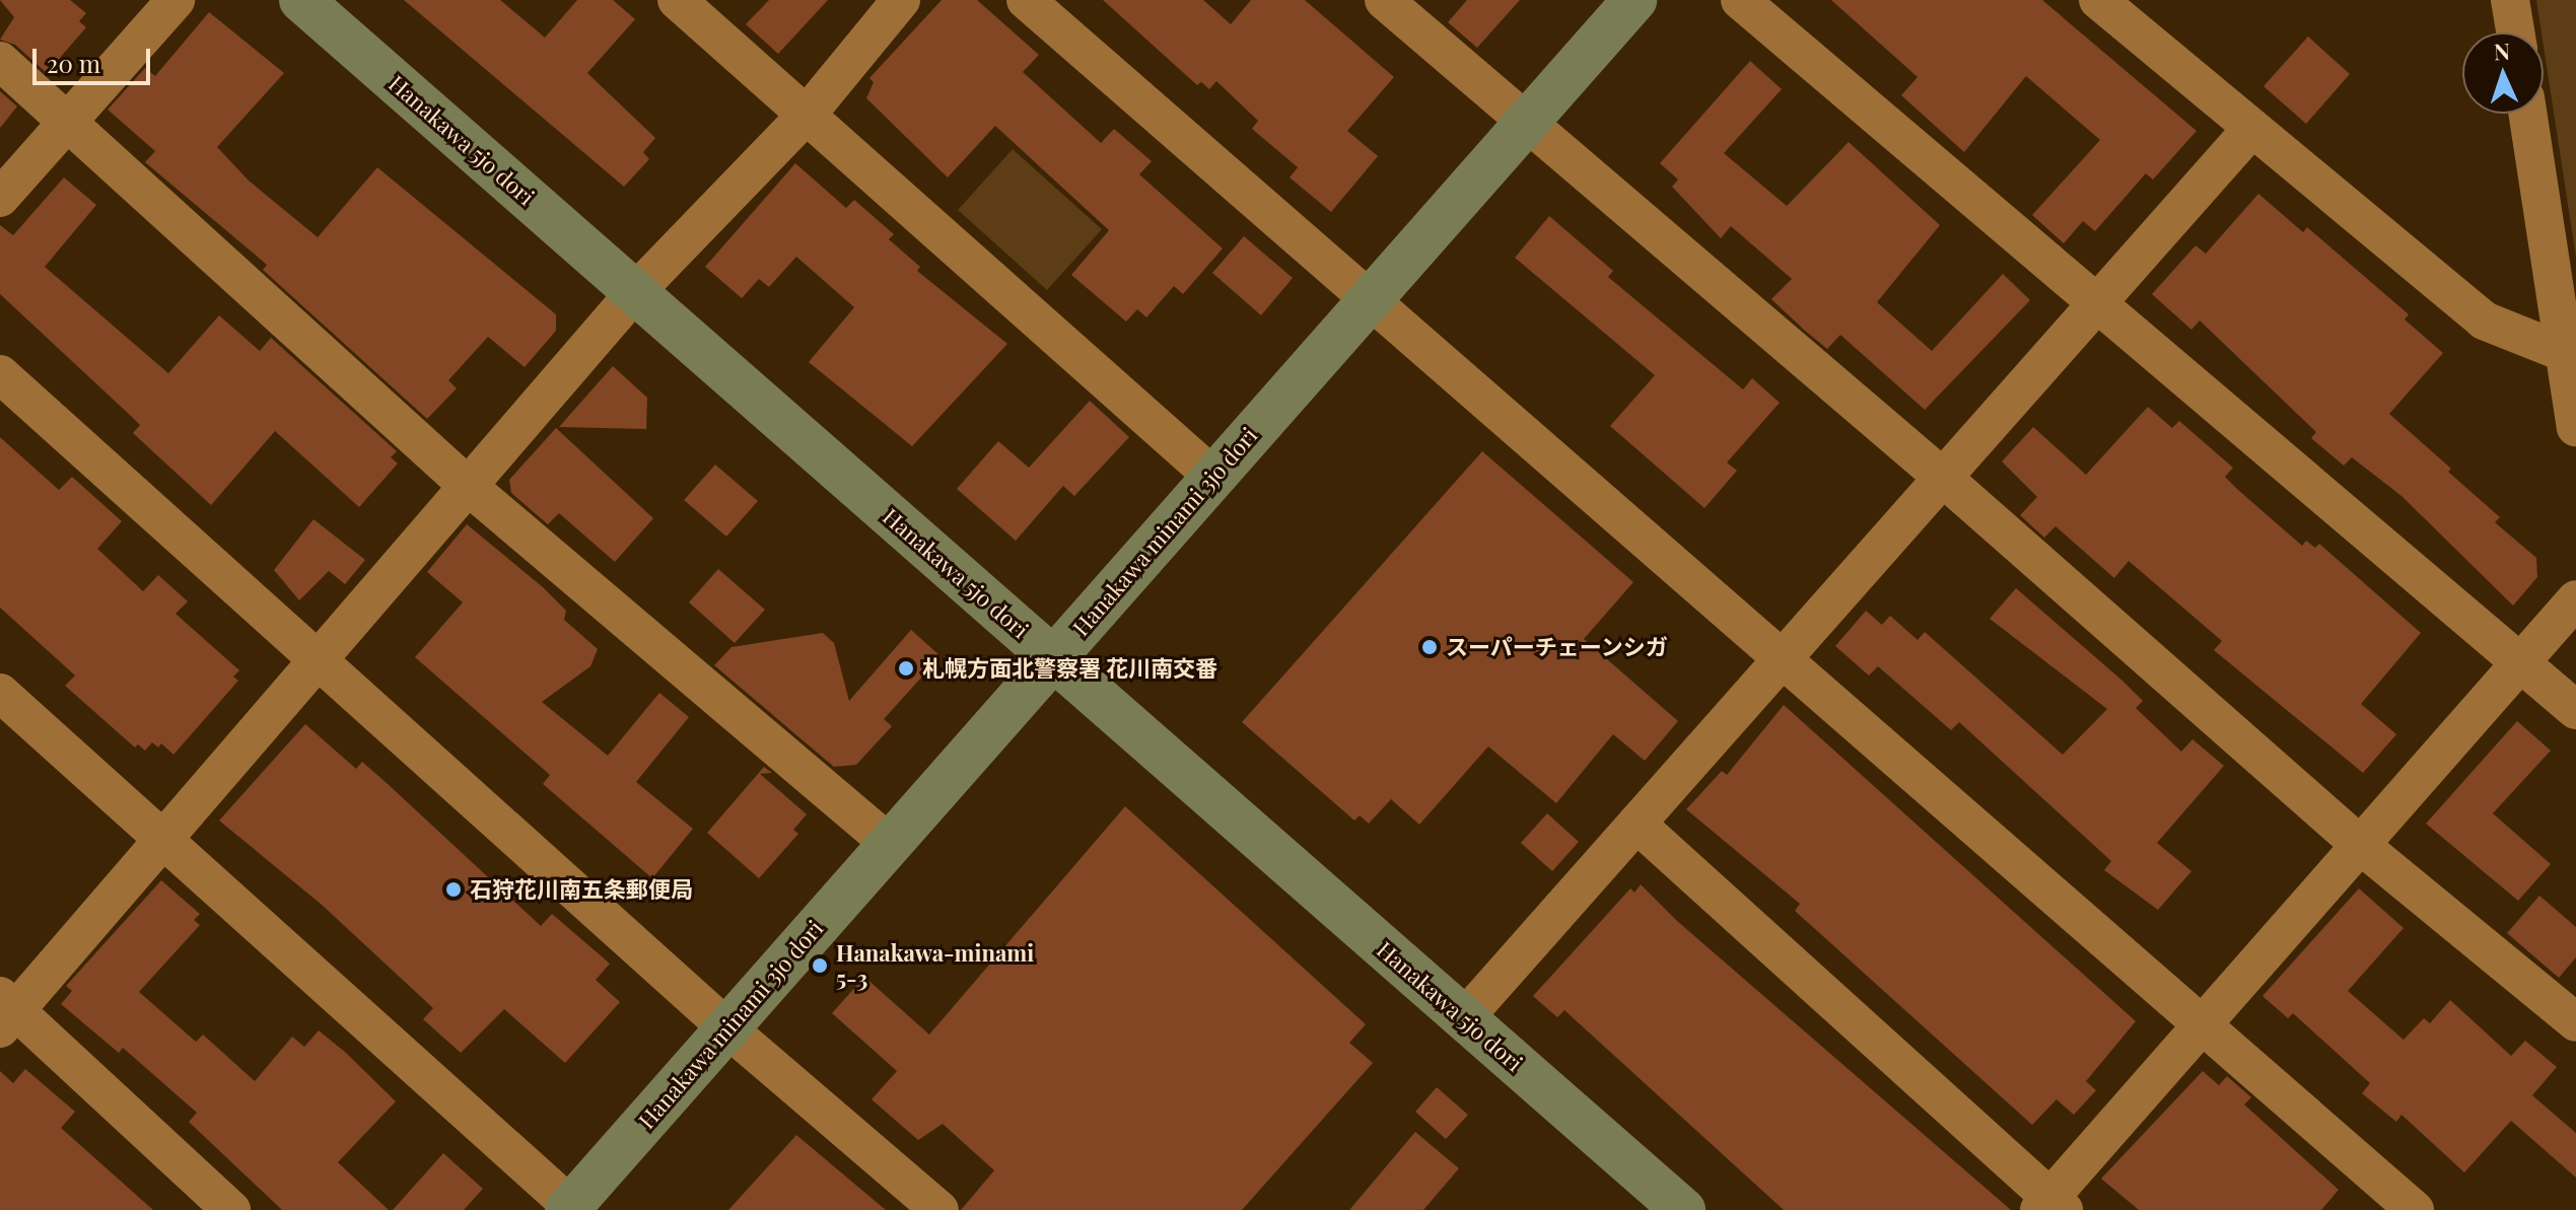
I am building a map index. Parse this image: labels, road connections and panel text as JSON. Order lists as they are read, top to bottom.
{
  "streets": {
    "street": ["Hanakawa 5jo dori", "Hanakawa minami 3jo dori"]
  },
  "crossings": [
    ["Hanakawa 5jo dori", "Hanakawa minami 3jo dori"]
  ],
  "places": [
    "スーパーチェーンシガ",
    "札幌方面北警察署 花川南交番",
    "石狩花川南五条郵便局",
    "Hanakawa-minami 5-3"
  ],
  "scale_bar": "20 m",
  "north": "top"
}
